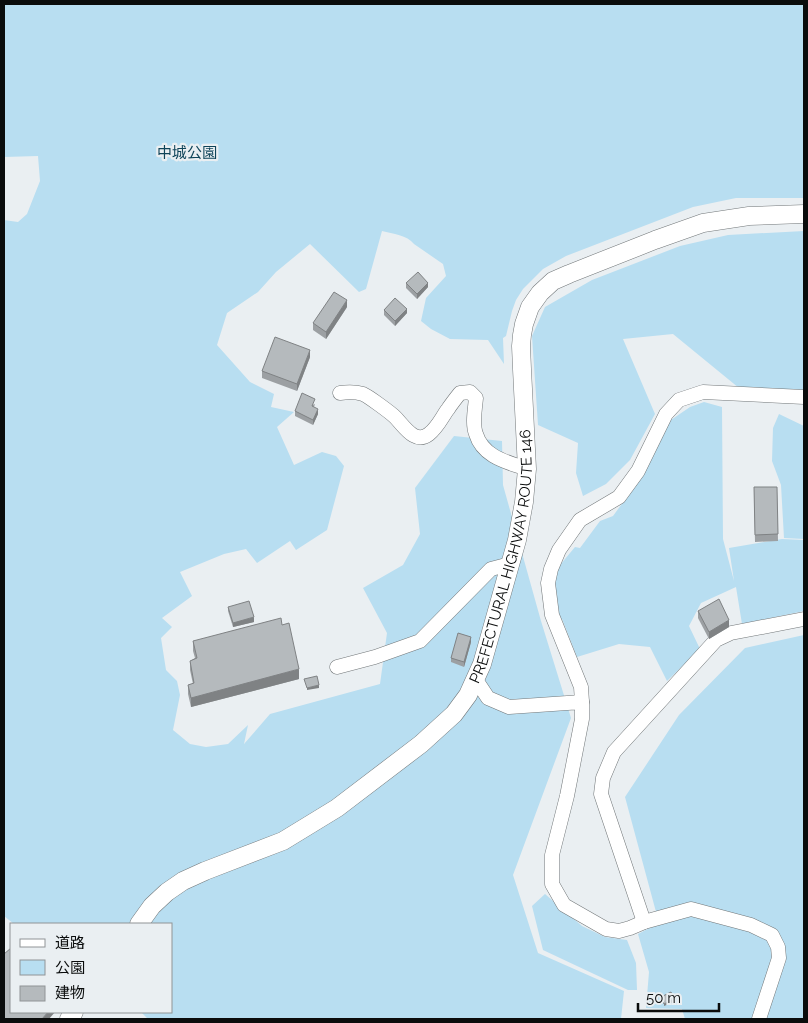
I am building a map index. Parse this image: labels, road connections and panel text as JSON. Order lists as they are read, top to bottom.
{
  "streets": {
    "main road": ["PREFECTURAL HIGHWAY ROUTE 146"]
  },
  "parks": ["中城公園"],
  "legend": ["道路", "公園", "建物"],
  "scale_bar": "50 m"
}
